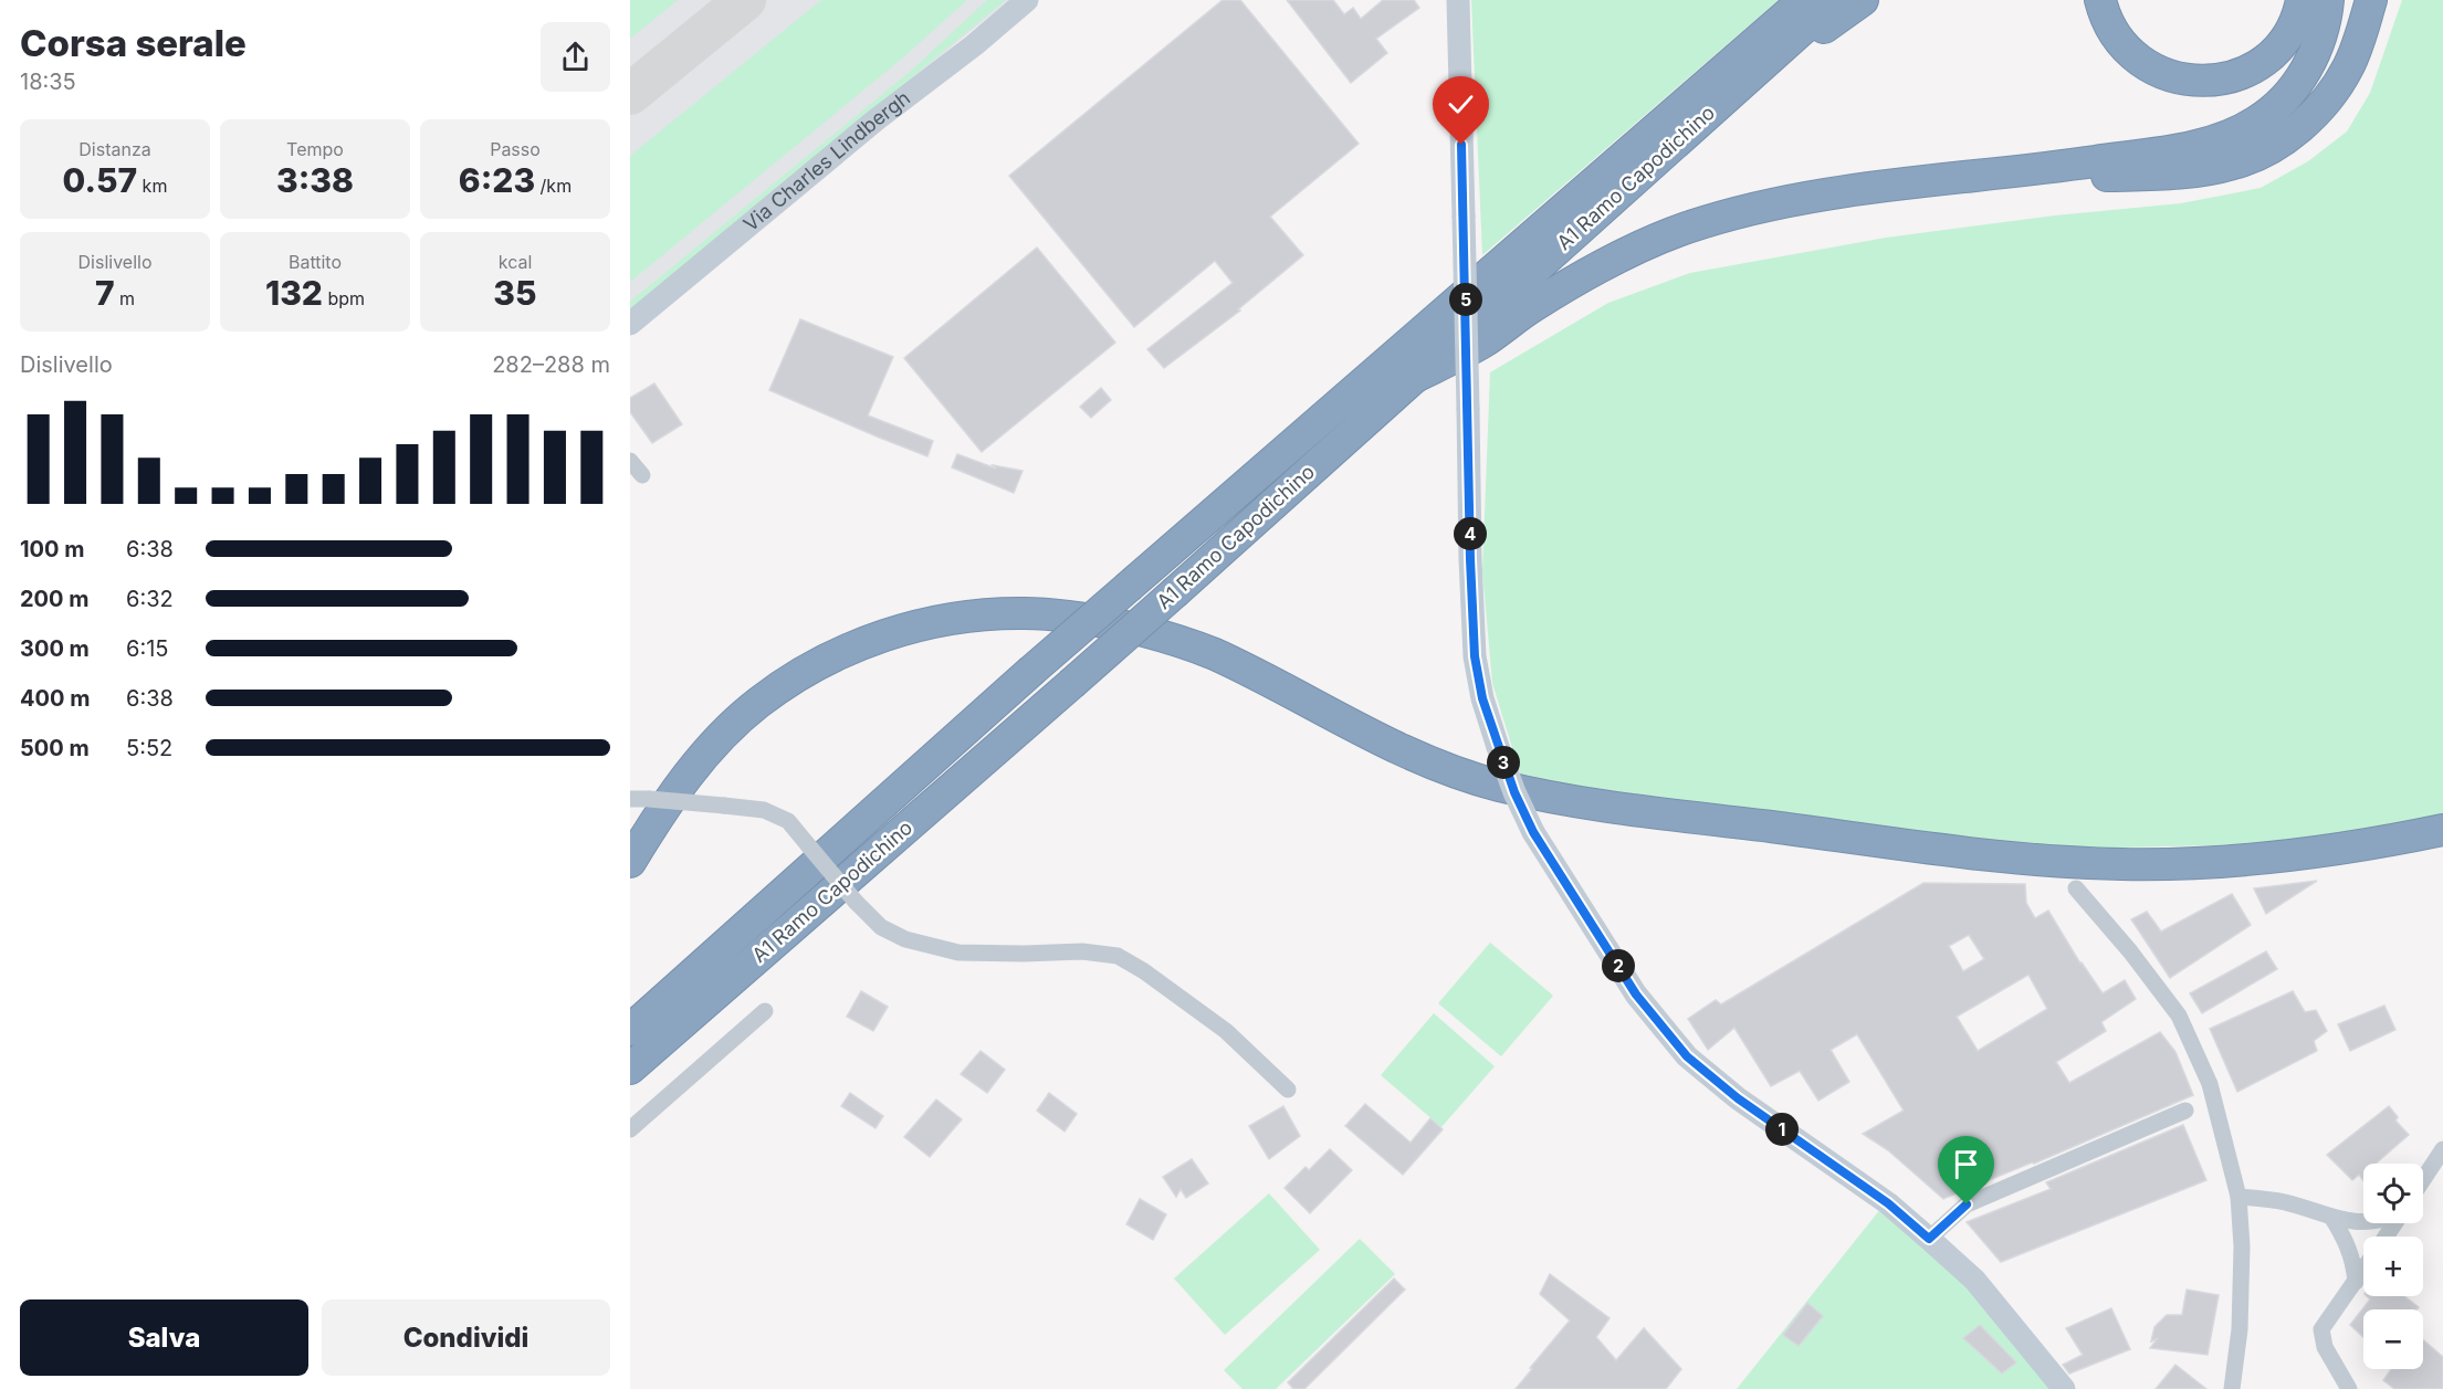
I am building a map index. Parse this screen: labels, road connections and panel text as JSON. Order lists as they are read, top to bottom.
{
  "streets": {
    "highway": ["A1 Ramo Capodichino"],
    "street": ["Via Charles Lindbergh"]
  },
  "page": {
    "heading": ["Corsa serale", "18:35"],
    "stats": [
      ["Distanza", "0.57 km"],
      ["Tempo", "3:38"],
      ["Passo", "6:23 /km"],
      ["Dislivello", "7 m"],
      ["Battito", "132 bpm"],
      ["kcal", "35"]
    ],
    "pins": [
      "5",
      "4",
      "3",
      "2",
      "1"
    ],
    "chart": ["Dislivello", "282–288 m"],
    "list": [
      {
        "name": "100 m",
        "note": "6:38"
      },
      {
        "name": "200 m",
        "note": "6:32"
      },
      {
        "name": "300 m",
        "note": "6:15"
      },
      {
        "name": "400 m",
        "note": "6:38"
      },
      {
        "name": "500 m",
        "note": "5:52"
      }
    ],
    "map_buttons": ["+", "−"],
    "buttons": ["Salva", "Condividi"]
  }
}
